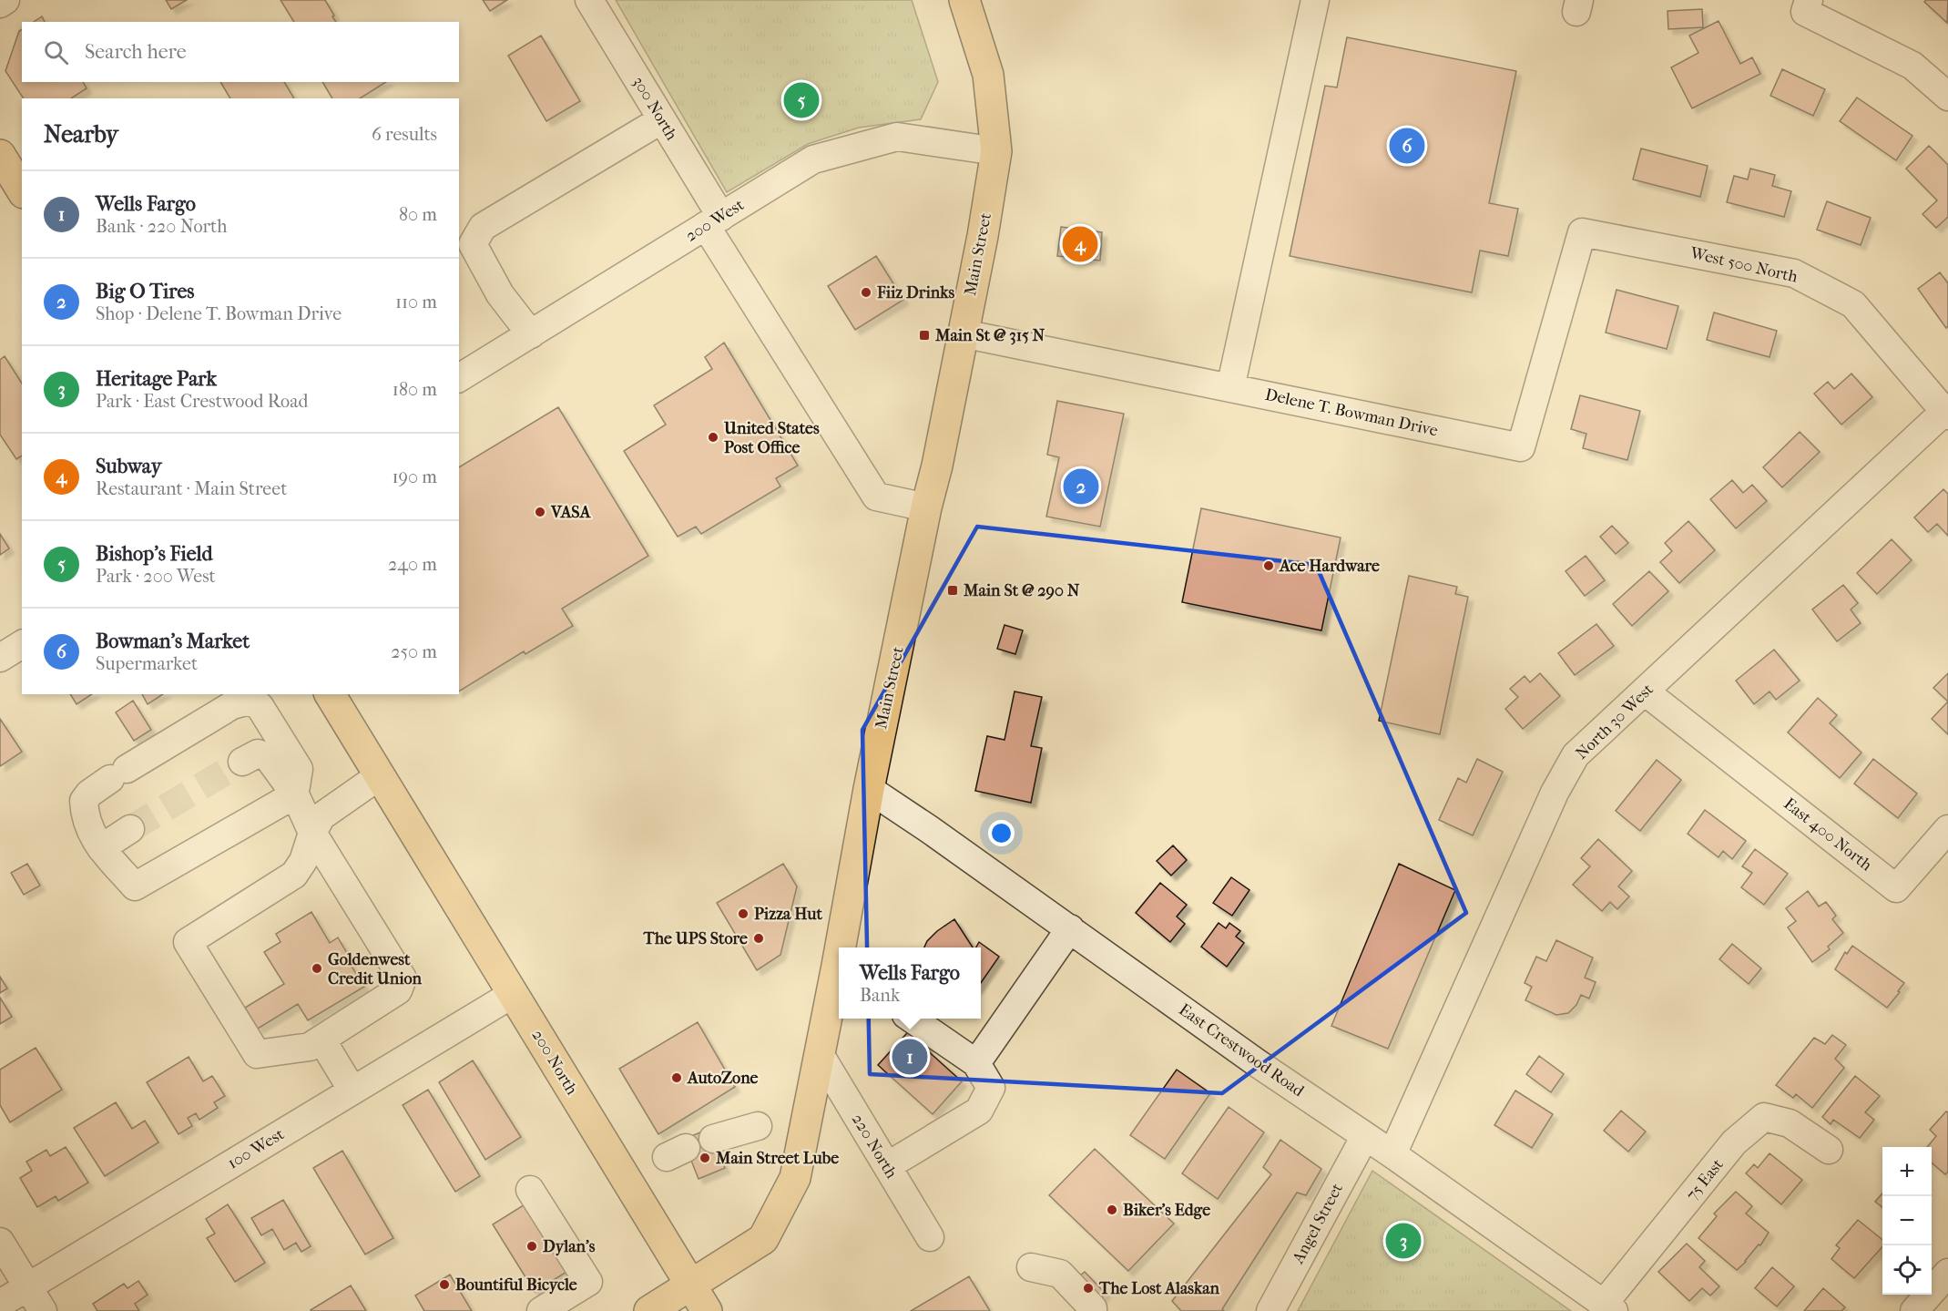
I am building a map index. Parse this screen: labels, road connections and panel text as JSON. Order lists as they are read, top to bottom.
{
  "streets": {
    "main road": ["Main Street", "200 North"],
    "street": [
      "300 North",
      "200 West",
      "West 500 North",
      "Delene T. Bowman Drive",
      "North 30 West",
      "East 400 North",
      "East Crestwood Road",
      "220 North",
      "100 West",
      "75 East",
      "Angel Street"
    ]
  },
  "crossings": [
    ["300 North", "200 West"],
    ["300 North", "Main Street"],
    ["200 West", "Main Street"],
    ["Main Street", "Delene T. Bowman Drive"],
    ["Main Street", "East Crestwood Road"],
    ["Main Street", "200 North"],
    ["Main Street", "220 North"],
    ["West 500 North", "Delene T. Bowman Drive"],
    ["West 500 North", "North 30 West"],
    ["North 30 West", "East 400 North"],
    ["North 30 West", "East Crestwood Road"],
    ["East Crestwood Road", "75 East"],
    ["East Crestwood Road", "Angel Street"],
    ["200 North", "100 West"]
  ],
  "places": {
    "other": [
      "Fiiz Drinks",
      "United States Post Office",
      "VASA",
      "Ace Hardware",
      "Pizza Hut",
      "The UPS Store",
      "Goldenwest Credit Union",
      "AutoZone",
      "Main Street Lube",
      "Biker's Edge",
      "Dylan's",
      "Bountiful Bicycle",
      "The Lost Alaskan"
    ],
    "transit": ["Main St @ 315 N", "Main St @ 290 N"]
  },
  "page": {
    "search": "Search here",
    "pins": [
      "5",
      "6",
      "4",
      "2",
      "1",
      "3"
    ],
    "heading": ["Nearby", "6 results"],
    "list": [
      {
        "mark": "1",
        "name": "Wells Fargo",
        "note": "Bank · 220 North",
        "value": "80 m"
      },
      {
        "mark": "2",
        "name": "Big O Tires",
        "note": "Shop · Delene T. Bowman Drive",
        "value": "110 m"
      },
      {
        "mark": "3",
        "name": "Heritage Park",
        "note": "Park · East Crestwood Road",
        "value": "180 m"
      },
      {
        "mark": "4",
        "name": "Subway",
        "note": "Restaurant · Main Street",
        "value": "190 m"
      },
      {
        "mark": "5",
        "name": "Bishop's Field",
        "note": "Park · 200 West",
        "value": "240 m"
      },
      {
        "mark": "6",
        "name": "Bowman's Market",
        "note": "Supermarket",
        "value": "250 m"
      }
    ],
    "popup": ["Wells Fargo", "Bank"],
    "map_buttons": ["+", "−"]
  }
}
